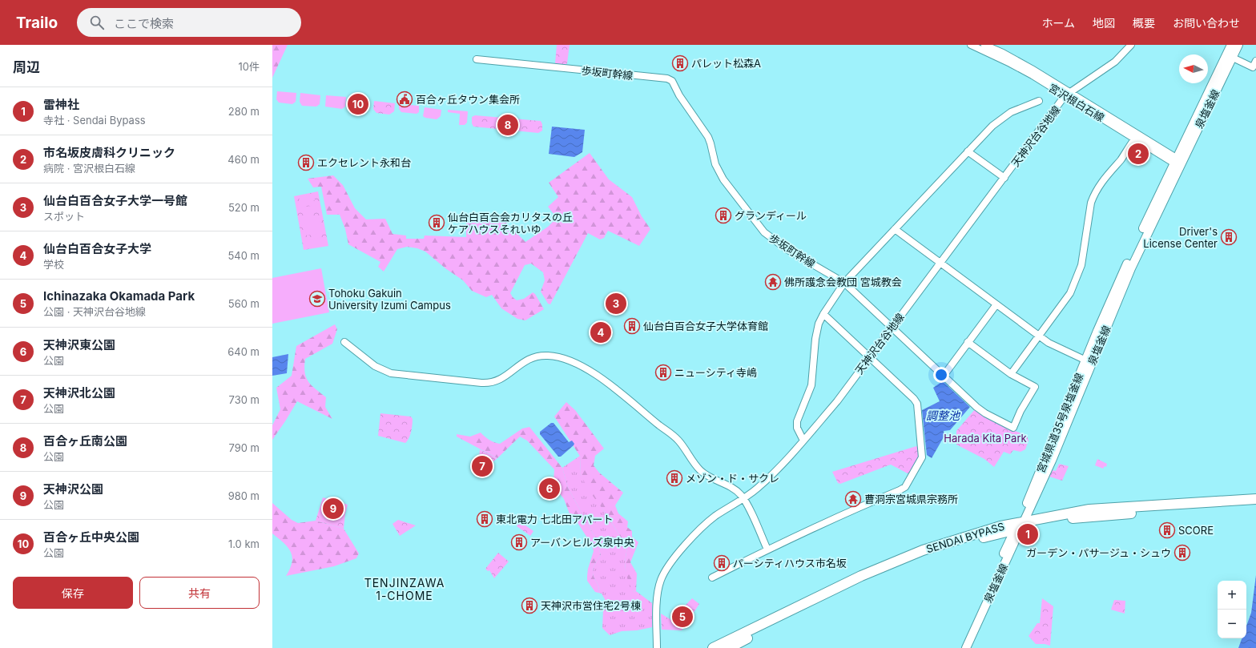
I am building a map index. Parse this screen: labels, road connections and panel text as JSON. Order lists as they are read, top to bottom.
{
  "streets": {
    "highway": ["SENDAI BYPASS"],
    "main road": ["泉塩釜線", "宮城県道35号泉塩釜線"],
    "street": ["歩坂町幹線", "宮沢根白石線", "天神沢台谷地線"]
  },
  "crossings": [
    ["歩坂町幹線", "天神沢台谷地線"],
    ["宮沢根白石線", "泉塩釜線"],
    ["宮沢根白石線", "天神沢台谷地線"],
    ["宮沢根白石線", "宮城県道35号泉塩釜線"],
    ["泉塩釜線", "宮城県道35号泉塩釜線"],
    ["泉塩釜線", "SENDAI BYPASS"],
    ["宮城県道35号泉塩釜線", "SENDAI BYPASS"]
  ],
  "districts": ["TENJINZAWA 1-CHOME"],
  "water": ["調整池"],
  "parks": ["Harada Kita Park"],
  "places": {
    "building": [
      "パレット松森A",
      "エクセレント永和台",
      "グランディール",
      "仙台白百合会カリタスの丘 ケアハウスそれいゆ",
      "Driver's License Center",
      "仙台白百合女子大学体育館",
      "ニューシティ寺嶋",
      "メゾン・ド・サクレ",
      "東北電力 七北田アパート",
      "SCORE",
      "アーバンヒルズ泉中央",
      "ガーデン・パサージュ・シュウ",
      "パーシティハウス市名坂",
      "天神沢市営住宅2号棟"
    ],
    "public building": ["百合ヶ丘タウン集会所"],
    "temple": ["佛所護念会教団 宮城教会", "曹洞宗宮城県宗務所"],
    "school or university": ["Tohoku Gakuin University Izumi Campus"]
  },
  "north": "left",
  "page": {
    "header": "Trailo",
    "search": "ここで検索",
    "nav": [
      "ホーム",
      "地図",
      "概要",
      "お問い合わせ"
    ],
    "heading": ["周辺", "10件"],
    "list": [
      {
        "mark": "1",
        "name": "雷神社",
        "note": "寺社 · Sendai Bypass",
        "value": "280 m"
      },
      {
        "mark": "2",
        "name": "市名坂皮膚科クリニック",
        "note": "病院 · 宮沢根白石線",
        "value": "460 m"
      },
      {
        "mark": "3",
        "name": "仙台白百合女子大学一号館",
        "note": "スポット",
        "value": "520 m"
      },
      {
        "mark": "4",
        "name": "仙台白百合女子大学",
        "note": "学校",
        "value": "540 m"
      },
      {
        "mark": "5",
        "name": "Ichinazaka Okamada Park",
        "note": "公園 · 天神沢台谷地線",
        "value": "560 m"
      },
      {
        "mark": "6",
        "name": "天神沢東公園",
        "note": "公園",
        "value": "640 m"
      },
      {
        "mark": "7",
        "name": "天神沢北公園",
        "note": "公園",
        "value": "730 m"
      },
      {
        "mark": "8",
        "name": "百合ヶ丘南公園",
        "note": "公園",
        "value": "790 m"
      },
      {
        "mark": "9",
        "name": "天神沢公園",
        "note": "公園",
        "value": "980 m"
      },
      {
        "mark": "10",
        "name": "百合ヶ丘中央公園",
        "note": "公園",
        "value": "1.0 km"
      }
    ],
    "pins": [
      "10",
      "8",
      "2",
      "3",
      "4",
      "7",
      "6",
      "9",
      "1",
      "5"
    ],
    "buttons": ["保存", "共有"],
    "map_buttons": ["+", "−"]
  }
}
